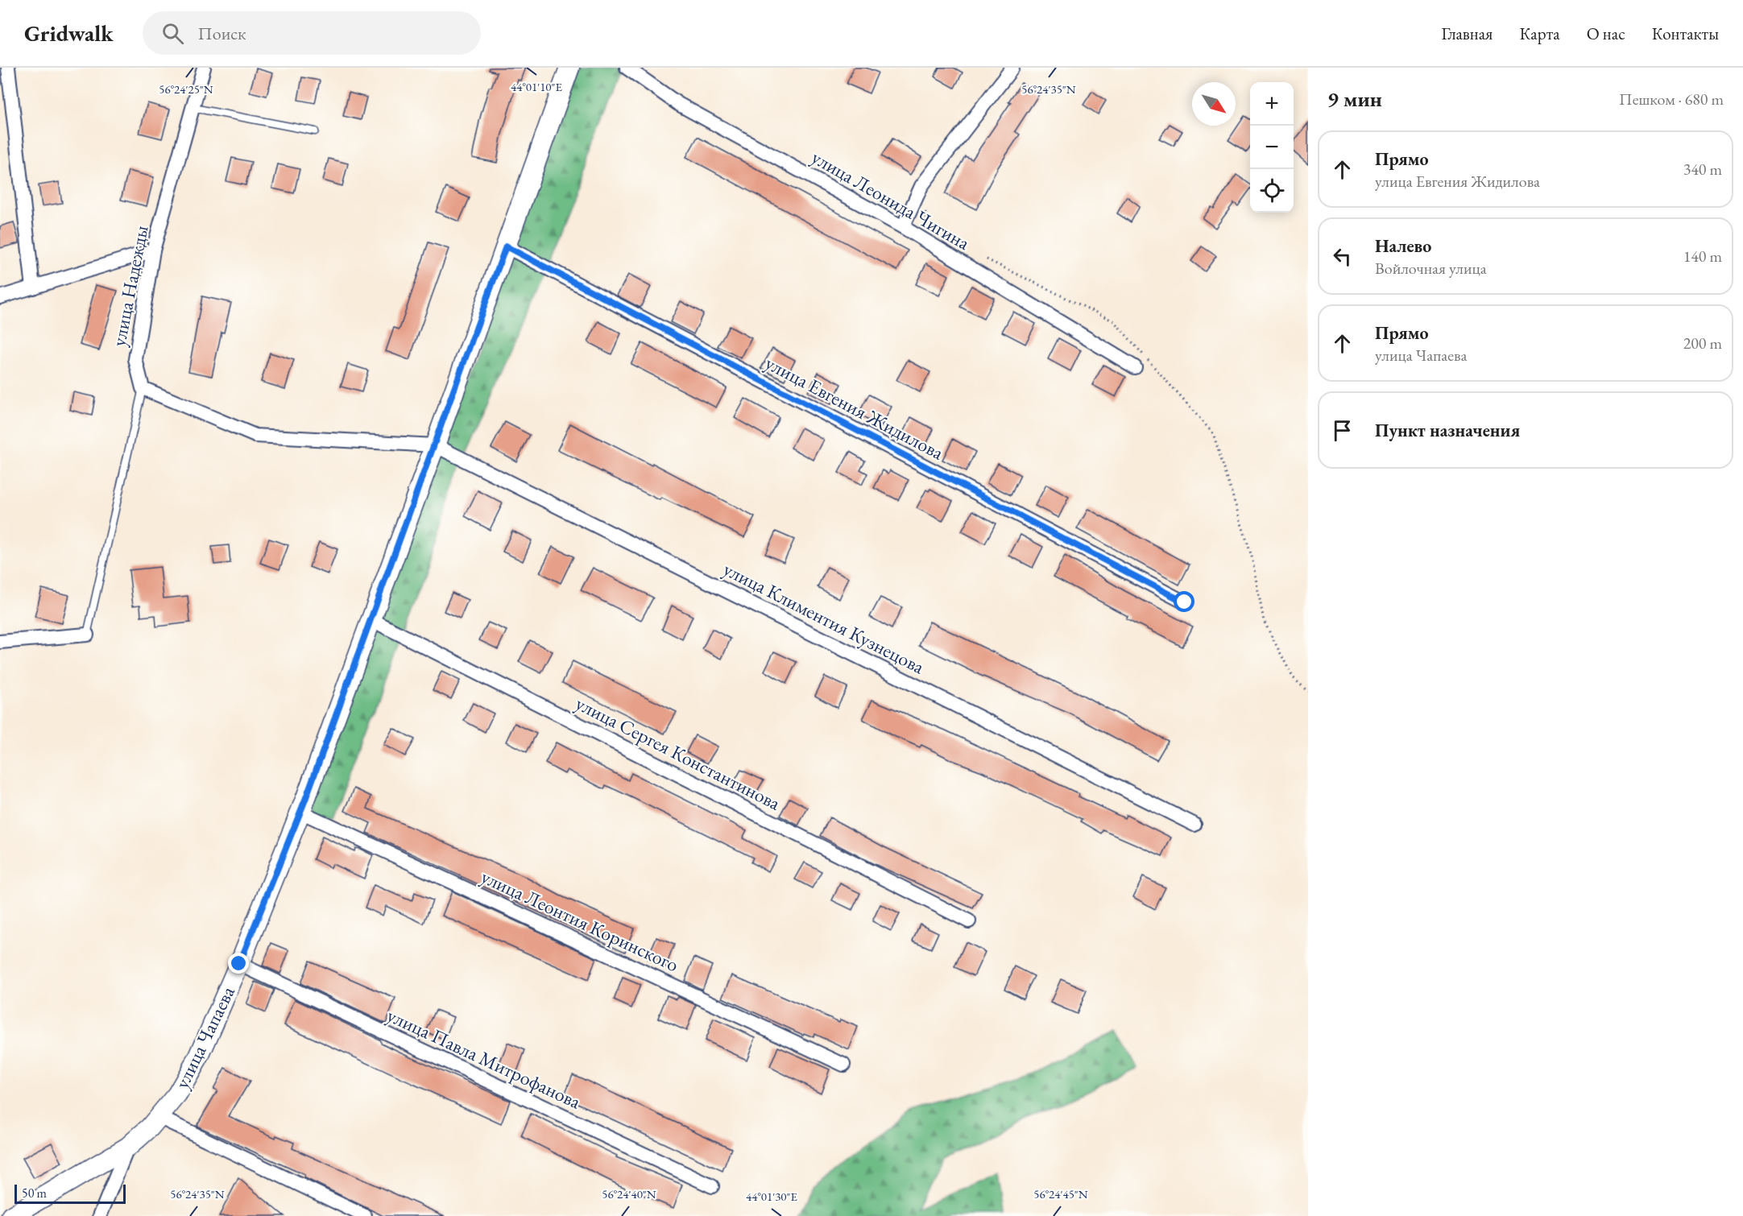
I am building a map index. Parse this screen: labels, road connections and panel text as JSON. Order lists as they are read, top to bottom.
{
  "streets": {
    "street": [
      "улица Леонида Чигина",
      "улица Надежды",
      "улица Евгения Жидилова",
      "улица Климентия Кузнецова",
      "улица Сергея Константинова",
      "улица Леонтия Коринского",
      "улица Чапаева",
      "улица Павла Митрофанова"
    ]
  },
  "crossings": [
    ["улица Евгения Жидилова", "улица Чапаева"],
    ["улица Климентия Кузнецова", "улица Чапаева"],
    ["улица Сергея Константинова", "улица Чапаева"],
    ["улица Леонтия Коринского", "улица Чапаева"],
    ["улица Чапаева", "улица Павла Митрофанова"]
  ],
  "scale_bar": "50 m",
  "north": "bottom right",
  "page": {
    "header": "Gridwalk",
    "search": "Поиск",
    "nav": [
      "Главная",
      "Карта",
      "О нас",
      "Контакты"
    ],
    "heading": ["9 мин", "Пешком · 680 m"],
    "map_buttons": ["+", "−"],
    "list": [
      ["Прямо", "улица Евгения Жидилова", "340 m"],
      ["Налево", "Войлочная улица", "140 m"],
      ["Прямо", "улица Чапаева", "200 m"],
      "Пункт назначения"
    ],
    "scale": "50 m"
  },
  "coordinates": [
    "44°01'10\"E",
    "56°24'25\"N",
    "56°24'35\"N",
    "56°24'40\"N",
    "56°24'45\"N",
    "44°01'30\"E"
  ]
}
